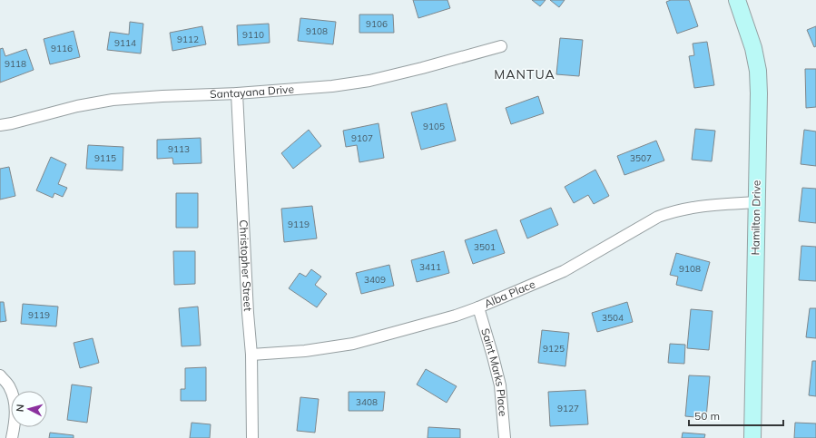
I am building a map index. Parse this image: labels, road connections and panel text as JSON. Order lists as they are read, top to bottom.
{
  "streets": {
    "street": [
      "Santayana Drive",
      "Hamilton Drive",
      "Christopher Street",
      "Alba Place",
      "Saint Marks Place"
    ]
  },
  "crossings": [
    ["Santayana Drive", "Christopher Street"],
    ["Hamilton Drive", "Alba Place"],
    ["Christopher Street", "Alba Place"],
    ["Alba Place", "Saint Marks Place"]
  ],
  "districts": ["MANTUA"],
  "house_numbers": [
    "9106",
    "9108",
    "9110",
    "9112",
    "9114",
    "9116",
    "9118",
    "9105",
    "9107",
    "9113",
    "9115",
    "3507",
    "9119",
    "3501",
    "3411",
    "9108",
    "3409",
    "9119",
    "3504",
    "9125",
    "3408",
    "9127"
  ],
  "scale_bar": "50 m",
  "north": "left"
}
